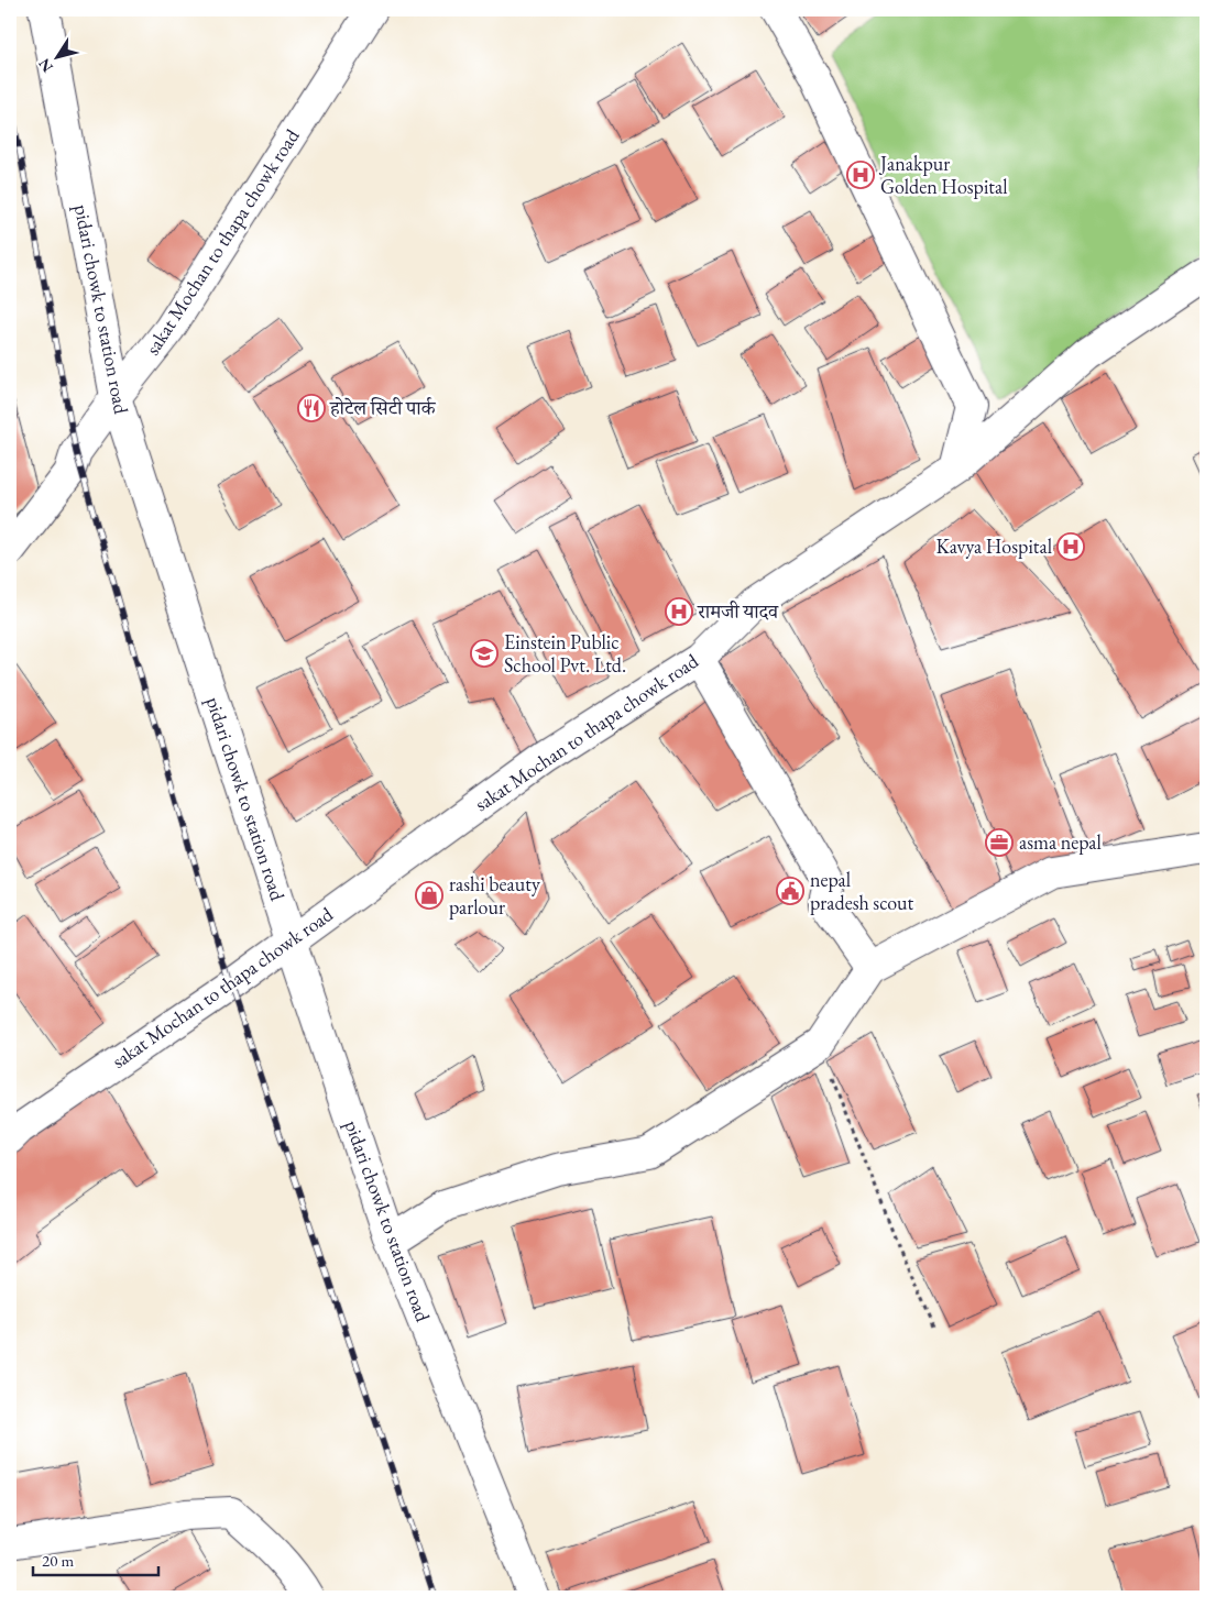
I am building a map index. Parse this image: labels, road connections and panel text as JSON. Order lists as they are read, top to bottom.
{
  "streets": {
    "street": ["sakat Mochan to thapa chowk road", "pidari chowk to station road"]
  },
  "crossings": [
    ["sakat Mochan to thapa chowk road", "pidari chowk to station road"]
  ],
  "places": {
    "hospital": ["Janakpur Golden Hospital", "Kavya Hospital", "रामजी यादव"],
    "restaurant": ["होटेल सिटी पार्क"],
    "school or university": ["Einstein Public School Pvt. Ltd."],
    "office": ["asma nepal"],
    "public building": ["nepal pradesh scout"],
    "shop": ["rashi beauty parlour"]
  },
  "scale_bar": "20 m",
  "north": "bottom left"
}
